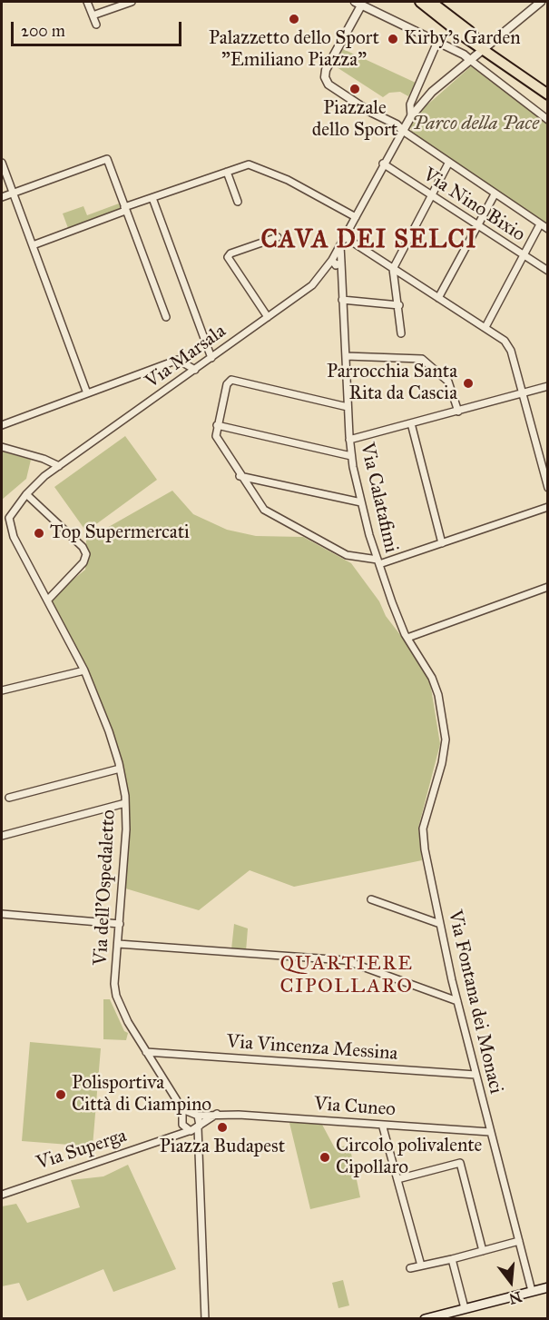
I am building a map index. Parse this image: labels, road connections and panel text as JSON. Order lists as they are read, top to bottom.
{
  "streets": {
    "street": [
      "Via Nino Bixio",
      "Via Marsala",
      "Via Calatafimi",
      "Via dell'Ospedaletto",
      "Via Fontana dei Monaci",
      "Via Vincenza Messina",
      "Via Cuneo",
      "Via Superga"
    ]
  },
  "crossings": [
    ["Via Marsala", "Via Calatafimi"],
    ["Via Marsala", "Via dell'Ospedaletto"],
    ["Via Calatafimi", "Via Fontana dei Monaci"],
    ["Via dell'Ospedaletto", "Via Vincenza Messina"],
    ["Via dell'Ospedaletto", "Via Cuneo"],
    ["Via Fontana dei Monaci", "Via Vincenza Messina"],
    ["Via Fontana dei Monaci", "Via Cuneo"]
  ],
  "districts": ["CAVA DEI SELCI", "QUARTIERE CIPOLLARO"],
  "parks": ["Parco della Pace"],
  "places": [
    "Palazzetto dello Sport \"Emiliano Piazza\"",
    "Kirby's Garden",
    "Piazzale dello Sport",
    "Parrocchia Santa Rita da Cascia",
    "Top Supermercati",
    "Polisportiva Città di Ciampino",
    "Piazza Budapest",
    "Circolo polivalente Cipollaro"
  ],
  "scale_bar": "200 m",
  "north": "bottom"
}
